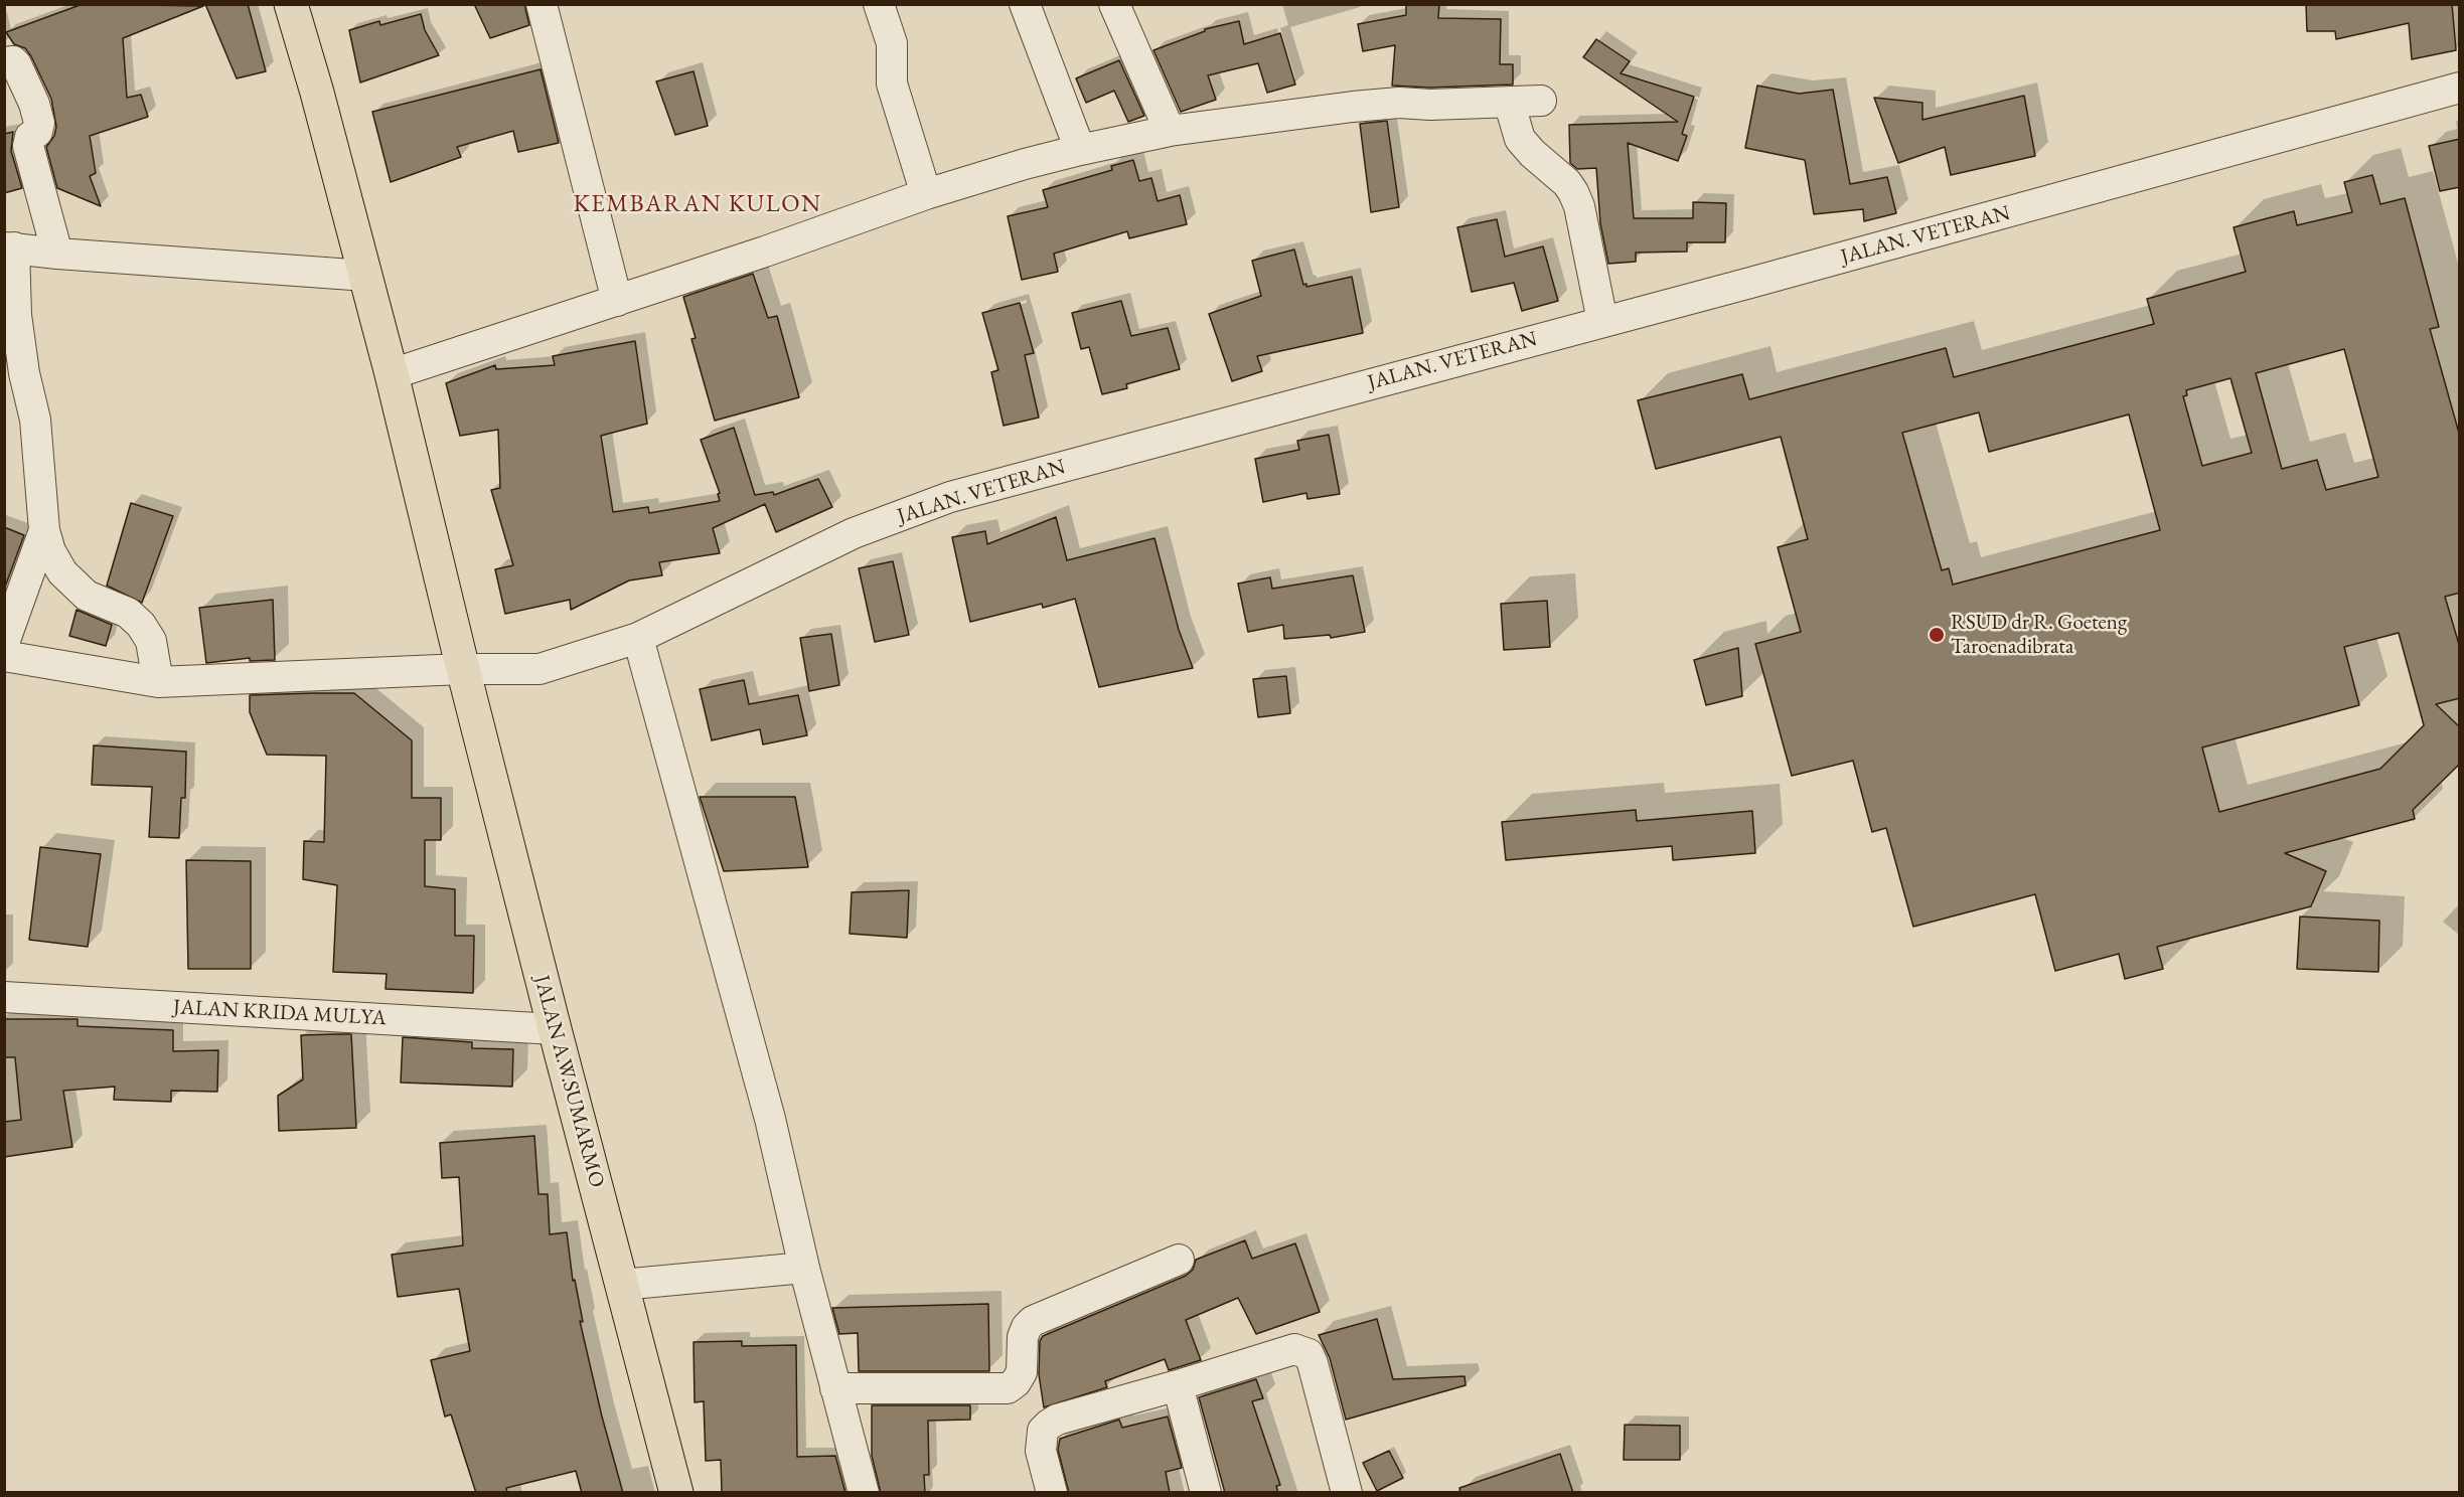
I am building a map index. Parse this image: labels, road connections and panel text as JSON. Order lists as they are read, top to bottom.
{
  "streets": {
    "main road": ["JALAN A.W.SUMARMO"],
    "street": ["JALAN. VETERAN", "JALAN KRIDA MULYA"]
  },
  "crossings": [
    ["JALAN. VETERAN", "JALAN A.W.SUMARMO"],
    ["JALAN KRIDA MULYA", "JALAN A.W.SUMARMO"]
  ],
  "districts": ["KEMBARAN KULON"],
  "places": ["RSUD dr R. Goeteng Taroenadibrata"]
}
